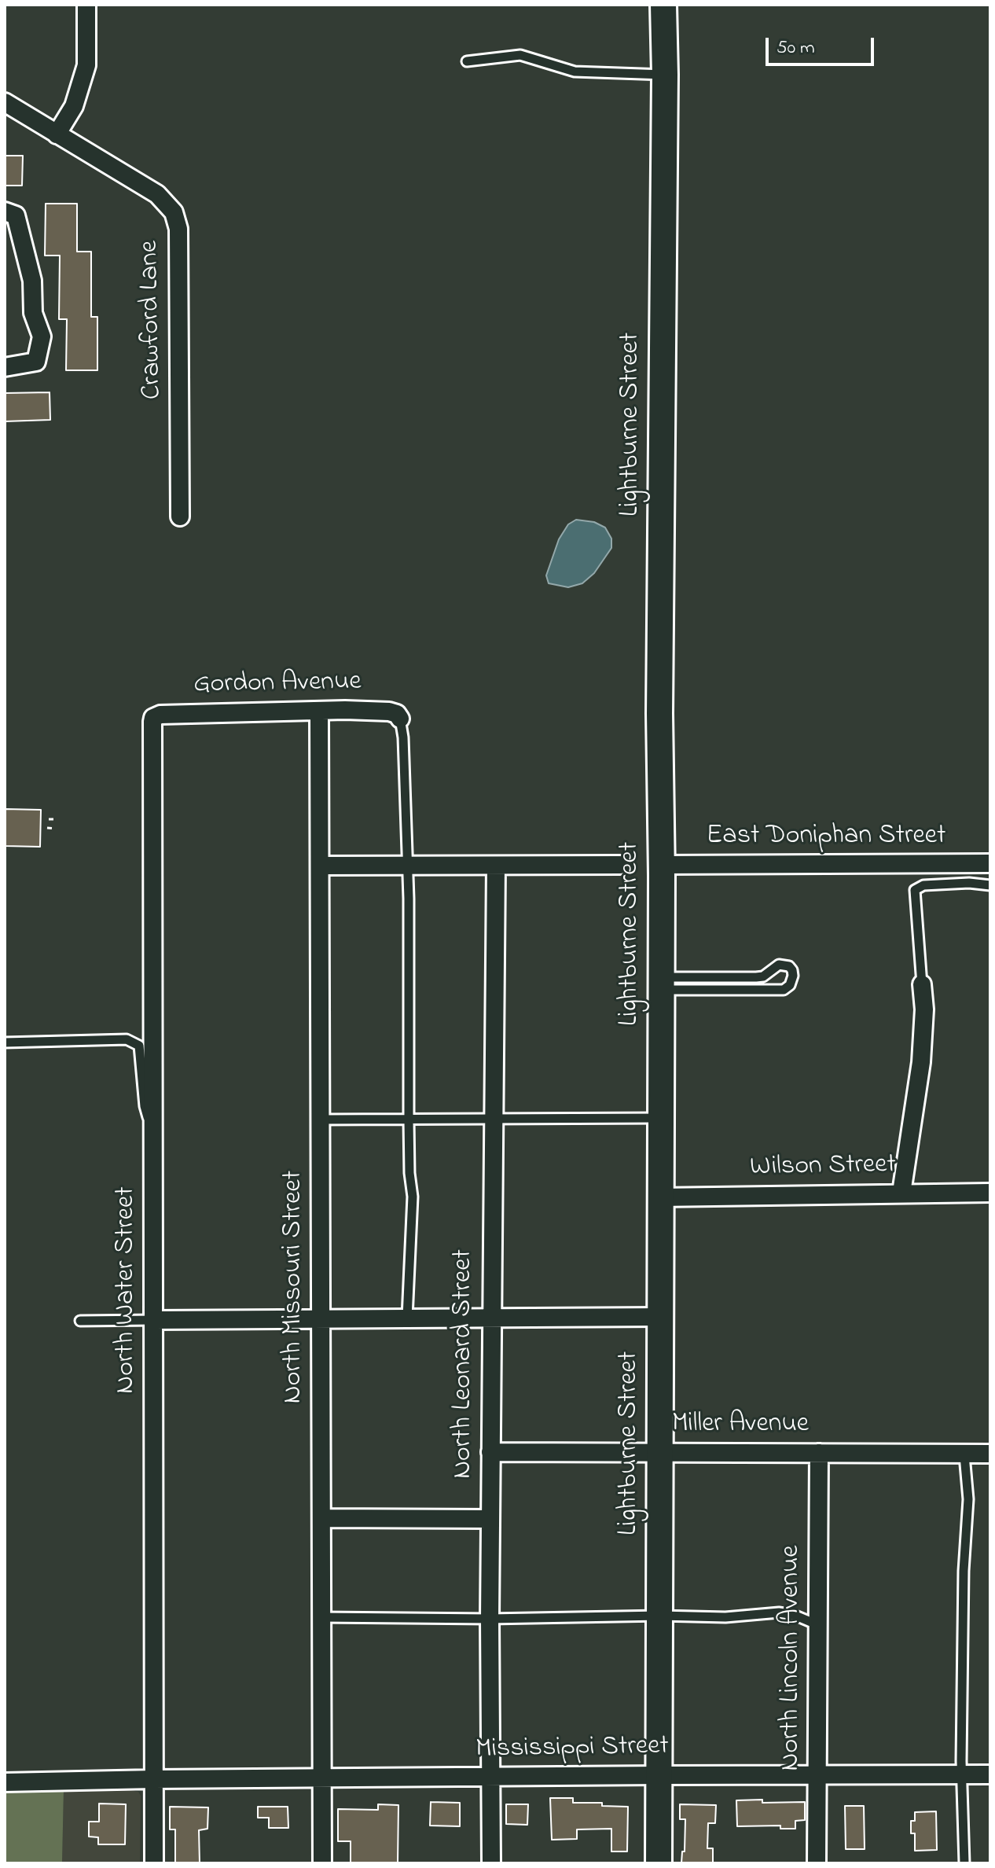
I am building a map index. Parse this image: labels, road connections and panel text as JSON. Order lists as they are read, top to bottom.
{
  "streets": {
    "main road": ["Lightburne Street"],
    "street": [
      "Crawford Lane",
      "Gordon Avenue",
      "East Doniphan Street",
      "Wilson Street",
      "North Missouri Street",
      "North Water Street",
      "North Leonard Street",
      "Miller Avenue",
      "North Lincoln Avenue",
      "Mississippi Street"
    ]
  },
  "crossings": [
    ["Lightburne Street", "East Doniphan Street"],
    ["Lightburne Street", "Wilson Street"],
    ["Lightburne Street", "Miller Avenue"],
    ["Lightburne Street", "Mississippi Street"],
    ["Gordon Avenue", "North Missouri Street"],
    ["Gordon Avenue", "North Water Street"],
    ["North Missouri Street", "Mississippi Street"],
    ["North Water Street", "Mississippi Street"],
    ["North Leonard Street", "Miller Avenue"],
    ["North Leonard Street", "Mississippi Street"],
    ["Miller Avenue", "North Lincoln Avenue"],
    ["North Lincoln Avenue", "Mississippi Street"]
  ],
  "scale_bar": "50 m"
}
